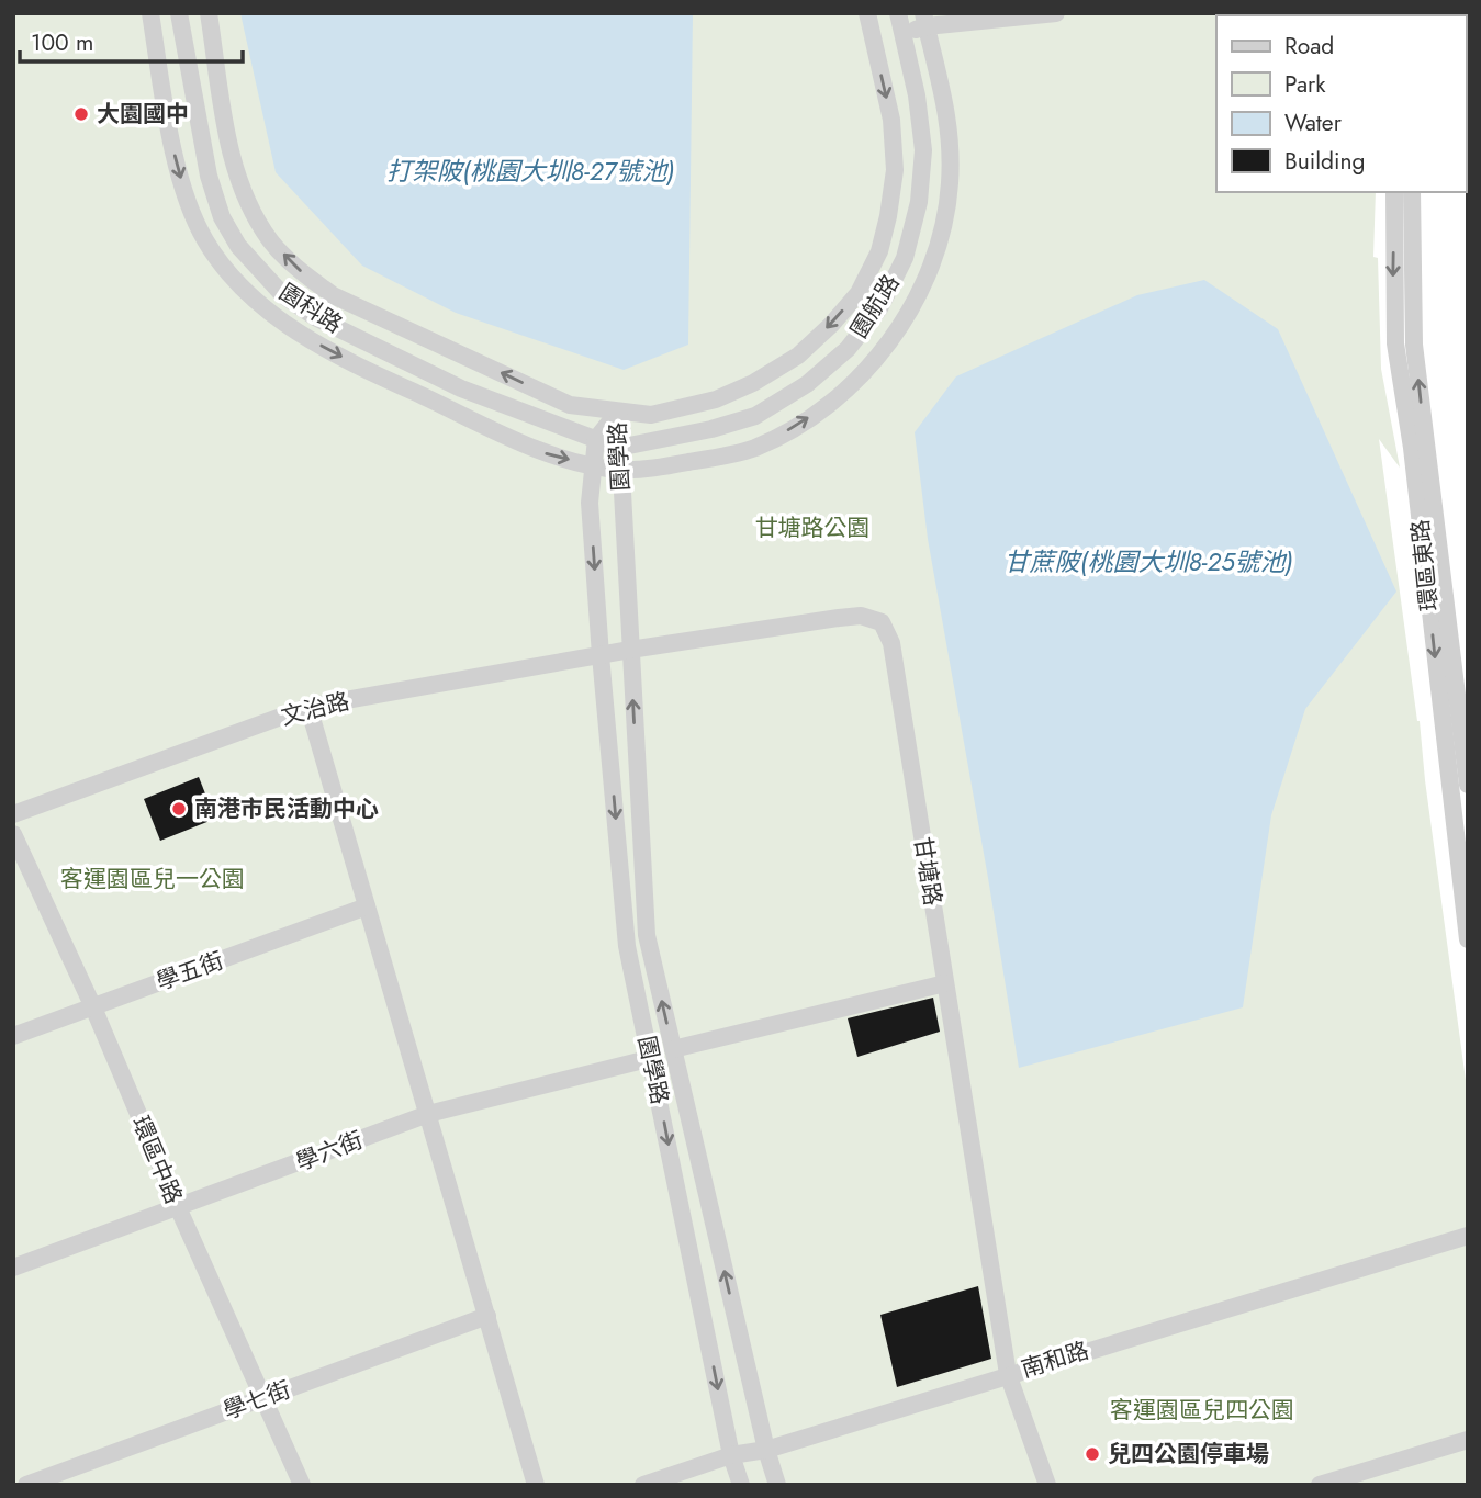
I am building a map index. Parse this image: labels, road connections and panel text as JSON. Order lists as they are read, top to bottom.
{
  "streets": {
    "street": [
      "園航路",
      "園科路",
      "園學路",
      "環區東路",
      "文治路",
      "甘塘路",
      "學五街",
      "學六街",
      "環區中路",
      "南和路",
      "學七街"
    ]
  },
  "crossings": [
    ["園航路", "園科路"],
    ["園航路", "園學路"],
    ["園科路", "園學路"],
    ["園學路", "文治路"],
    ["園學路", "甘塘路"],
    ["園學路", "學六街"],
    ["園學路", "南和路"],
    ["文治路", "甘塘路"],
    ["甘塘路", "南和路"],
    ["學五街", "環區中路"],
    ["學六街", "環區中路"],
    ["環區中路", "學七街"]
  ],
  "water": ["打架陂(桃園大圳8-27號池)", "甘蔗陂(桃園大圳8-25號池)"],
  "parks": ["甘塘路公園", "客運園區兒一公園", "客運園區兒四公園"],
  "places": ["大園國中", "南港市民活動中心", "兒四公園停車場"],
  "legend": [
    "Road",
    "Park",
    "Water",
    "Building"
  ],
  "scale_bar": "100 m"
}
